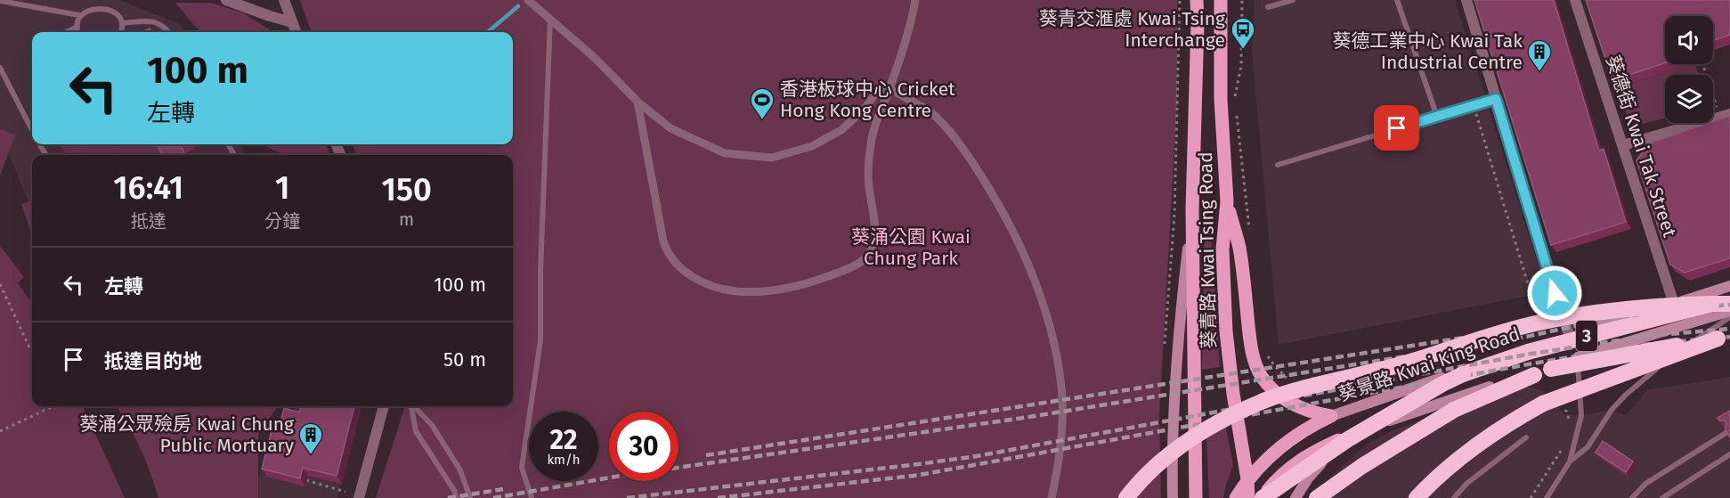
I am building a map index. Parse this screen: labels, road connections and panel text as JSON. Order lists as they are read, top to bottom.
{
  "streets": {
    "highway": ["3"],
    "main road": ["葵青路 Kwai Tsing Road", "葵景路 Kwai King Road"],
    "street": ["葵德街 Kwai Tak Street"]
  },
  "crossings": [
    ["葵德街 Kwai Tak Street", "葵景路 Kwai King Road"]
  ],
  "parks": ["葵涌公園 Kwai Chung Park"],
  "places": {
    "bus stop": ["葵青交滙處 Kwai Tsing Interchange"],
    "building": ["葵德工業中心 Kwai Tak Industrial Centre", "葵涌公眾殮房 Kwai Chung Public Mortuary"],
    "sports": ["香港板球中心 Cricket Hong Kong Centre"]
  },
  "page": {
    "turn": ["100 m", "左轉"],
    "eta": [
      "16:41",
      "抵達",
      "1",
      "分鐘",
      "150",
      "m"
    ],
    "list": [
      {
        "name": "左轉",
        "value": "100 m"
      },
      {
        "name": "抵達目的地",
        "value": "50 m"
      }
    ],
    "speed": "22 km/h",
    "limit": "30"
  }
}
